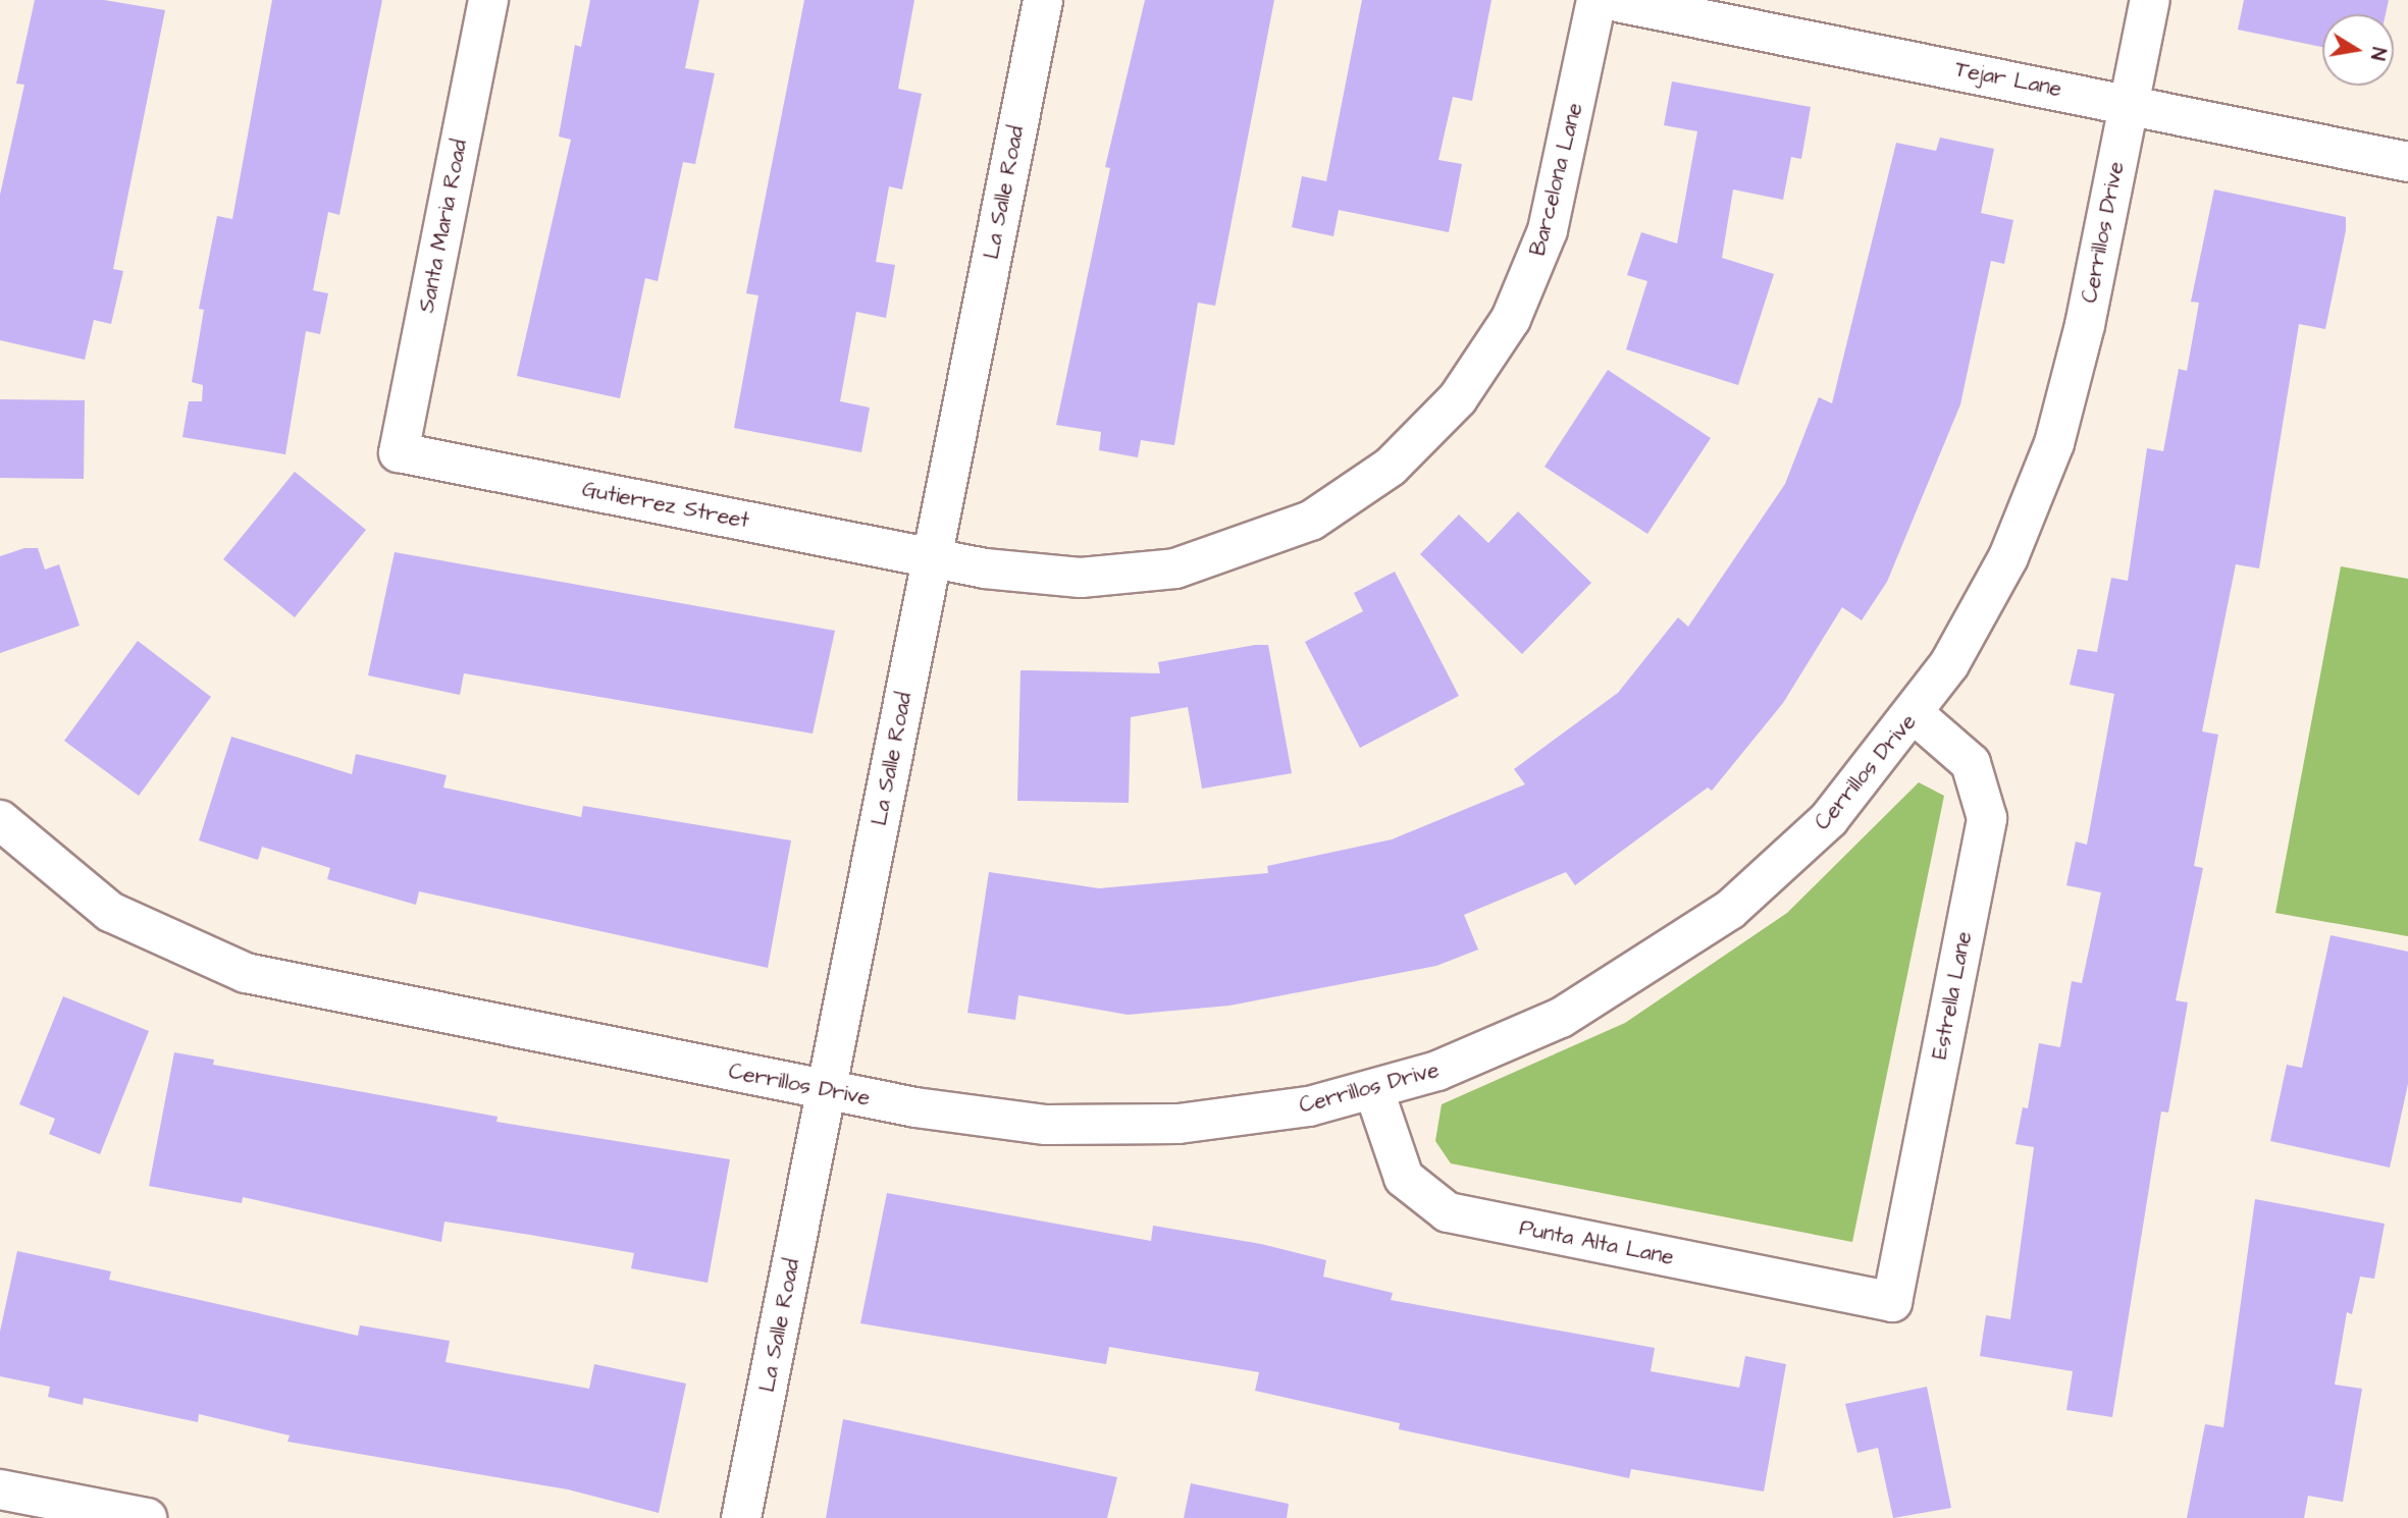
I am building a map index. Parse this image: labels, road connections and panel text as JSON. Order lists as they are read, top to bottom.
{
  "streets": {
    "street": [
      "Tejar Lane",
      "Barcelona Lane",
      "La Salle Road",
      "Santa Maria Road",
      "Cerrillos Drive",
      "Gutierrez Street",
      "Estrella Lane",
      "Punta Alta Lane"
    ]
  },
  "crossings": [
    ["Tejar Lane", "Cerrillos Drive"],
    ["Barcelona Lane", "La Salle Road"],
    ["Barcelona Lane", "Gutierrez Street"],
    ["La Salle Road", "Cerrillos Drive"],
    ["La Salle Road", "Gutierrez Street"],
    ["Santa Maria Road", "Gutierrez Street"],
    ["Cerrillos Drive", "Estrella Lane"],
    ["Cerrillos Drive", "Punta Alta Lane"],
    ["Estrella Lane", "Punta Alta Lane"]
  ],
  "north": "right"
}
